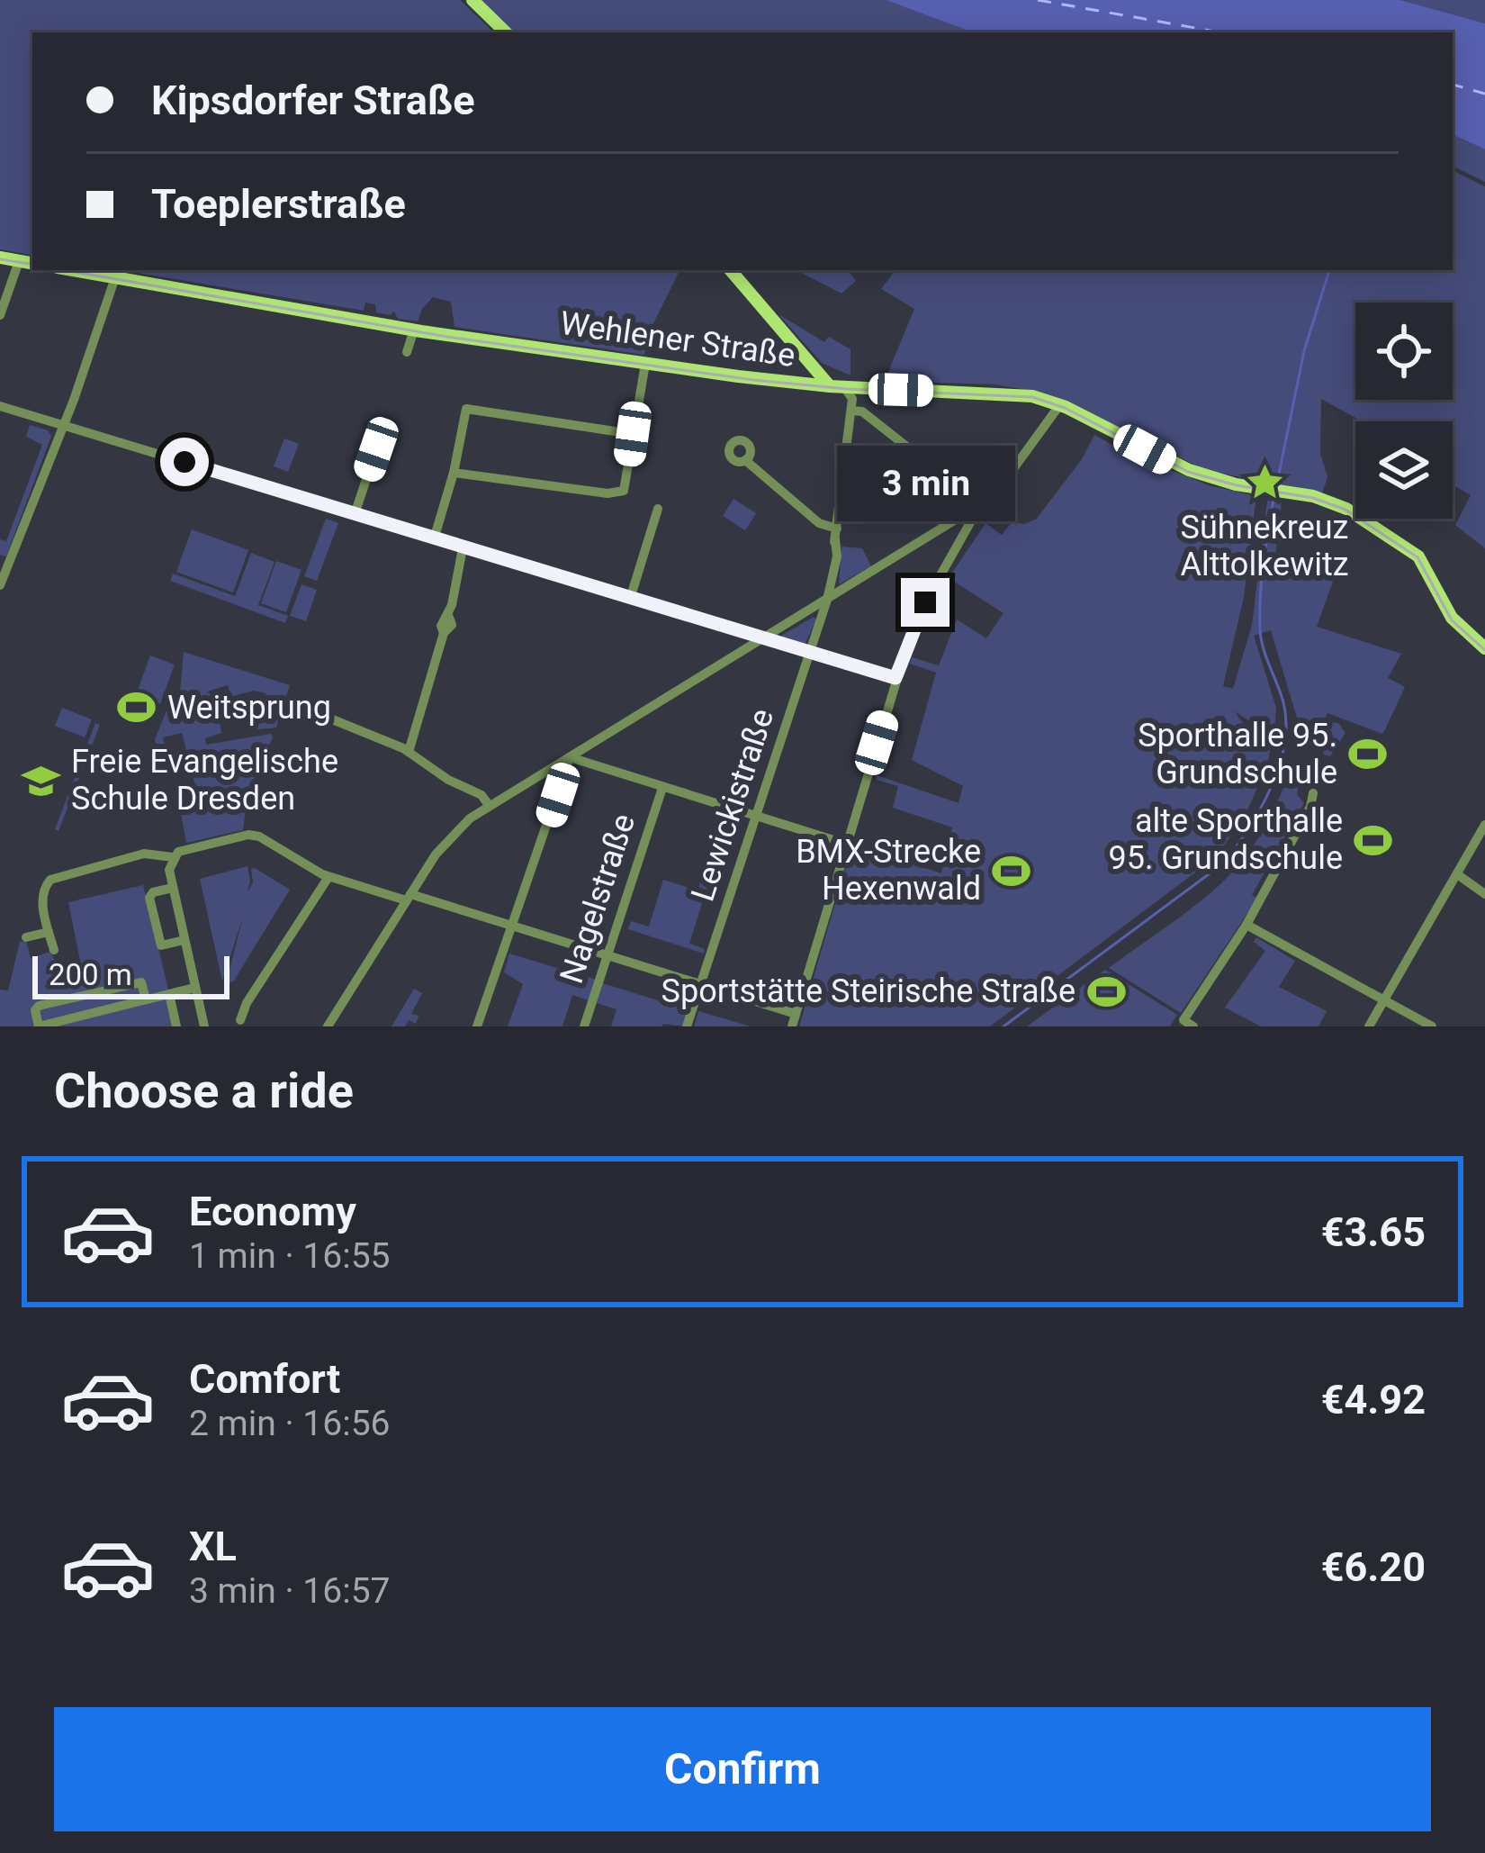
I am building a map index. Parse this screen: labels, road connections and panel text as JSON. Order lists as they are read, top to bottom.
{
  "streets": {
    "main road": ["Wehlener Straße"],
    "street": ["Lewickistraße", "Nagelstraße"]
  },
  "places": {
    "place": ["Sühnekreuz Alttolkewitz"],
    "sports": [
      "Weitsprung",
      "Sporthalle 95. Grundschule",
      "alte Sporthalle 95. Grundschule",
      "BMX-Strecke Hexenwald",
      "Sportstätte Steirische Straße"
    ],
    "school or university": ["Freie Evangelische Schule Dresden"]
  },
  "scale_bar": "200 m",
  "page": {
    "banner": ["Kipsdorfer Straße", "Toeplerstraße"],
    "bubble": "3 min",
    "scale": "200 m",
    "heading": "Choose a ride",
    "list": [
      {
        "name": "Economy",
        "note": "1 min · 16:55",
        "value": "€3.65"
      },
      {
        "name": "Comfort",
        "note": "2 min · 16:56",
        "value": "€4.92"
      },
      {
        "name": "XL",
        "note": "3 min · 16:57",
        "value": "€6.20"
      }
    ],
    "buttons": "Confirm"
  }
}
